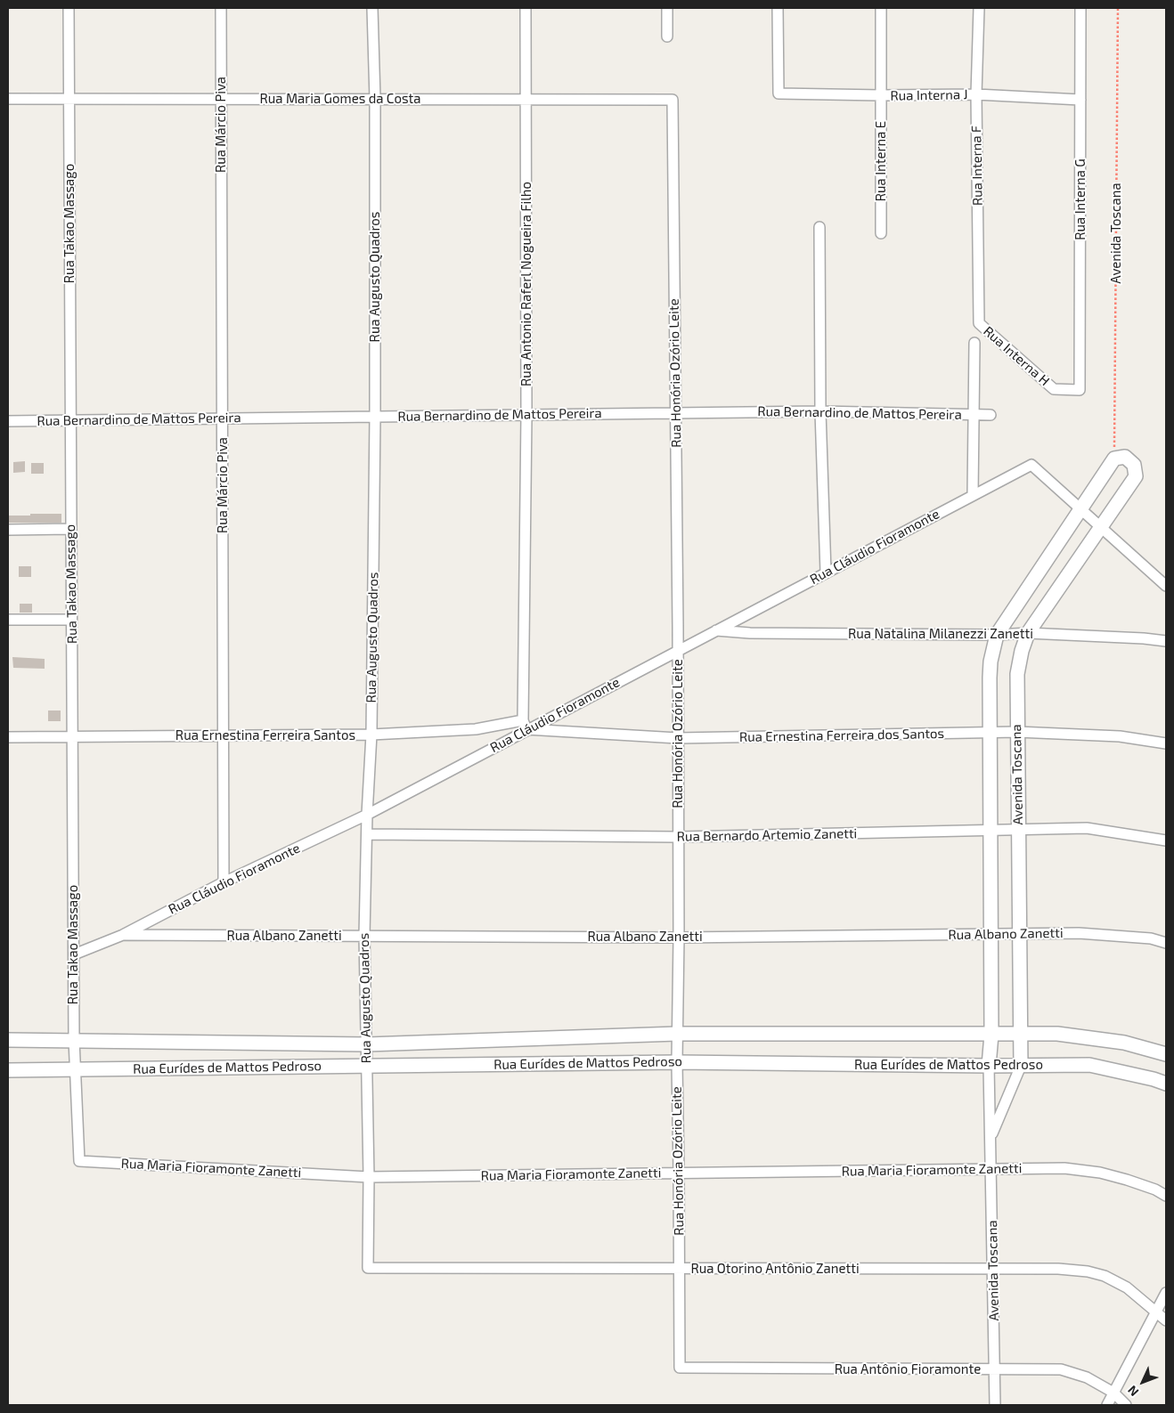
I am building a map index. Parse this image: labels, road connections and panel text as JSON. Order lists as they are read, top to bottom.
{
  "streets": {
    "street": [
      "Rua Interna J",
      "Rua Maria Gomes da Costa",
      "Rua Márcio Piva",
      "Rua Interna E",
      "Rua Interna F",
      "Rua Interna G",
      "Rua Takao Massago",
      "Avenida Toscana",
      "Rua Augusto Quadros",
      "Rua Antonio Raferl Nogueira Filho",
      "Rua Interna H",
      "Rua Honória Ozório Leite",
      "Rua Bernardino de Mattos Pereira",
      "Rua Cláudio Fioramonte",
      "Rua Natalina Milanezzi Zanetti",
      "Rua Ernestina Ferreira Santos",
      "Rua Ernestina Ferreira dos Santos",
      "Rua Bernardo Artemio Zanetti",
      "Rua Albano Zanetti",
      "Rua Eurídes de Mattos Pedroso",
      "Rua Maria Fioramonte Zanetti",
      "Rua Otorino Antônio Zanetti",
      "Rua Antônio Fioramonte"
    ]
  },
  "crossings": [
    ["Rua Interna J", "Rua Interna E"],
    ["Rua Interna J", "Rua Interna F"],
    ["Rua Interna J", "Rua Interna G"],
    ["Rua Maria Gomes da Costa", "Rua Márcio Piva"],
    ["Rua Maria Gomes da Costa", "Rua Takao Massago"],
    ["Rua Maria Gomes da Costa", "Rua Augusto Quadros"],
    ["Rua Maria Gomes da Costa", "Rua Antonio Raferl Nogueira Filho"],
    ["Rua Maria Gomes da Costa", "Rua Honória Ozório Leite"],
    ["Rua Márcio Piva", "Rua Bernardino de Mattos Pereira"],
    ["Rua Márcio Piva", "Rua Cláudio Fioramonte"],
    ["Rua Márcio Piva", "Rua Ernestina Ferreira Santos"],
    ["Rua Interna F", "Rua Interna H"],
    ["Rua Interna G", "Rua Interna H"],
    ["Rua Takao Massago", "Rua Bernardino de Mattos Pereira"],
    ["Rua Takao Massago", "Rua Cláudio Fioramonte"],
    ["Rua Takao Massago", "Rua Ernestina Ferreira Santos"],
    ["Rua Takao Massago", "Rua Eurídes de Mattos Pedroso"],
    ["Rua Takao Massago", "Rua Maria Fioramonte Zanetti"],
    ["Avenida Toscana", "Rua Cláudio Fioramonte"],
    ["Avenida Toscana", "Rua Natalina Milanezzi Zanetti"],
    ["Avenida Toscana", "Rua Ernestina Ferreira dos Santos"],
    ["Avenida Toscana", "Rua Bernardo Artemio Zanetti"],
    ["Avenida Toscana", "Rua Albano Zanetti"],
    ["Avenida Toscana", "Rua Eurídes de Mattos Pedroso"],
    ["Avenida Toscana", "Rua Maria Fioramonte Zanetti"],
    ["Avenida Toscana", "Rua Otorino Antônio Zanetti"],
    ["Avenida Toscana", "Rua Antônio Fioramonte"],
    ["Rua Augusto Quadros", "Rua Bernardino de Mattos Pereira"],
    ["Rua Augusto Quadros", "Rua Cláudio Fioramonte"],
    ["Rua Augusto Quadros", "Rua Ernestina Ferreira Santos"],
    ["Rua Augusto Quadros", "Rua Bernardo Artemio Zanetti"],
    ["Rua Augusto Quadros", "Rua Albano Zanetti"],
    ["Rua Augusto Quadros", "Rua Eurídes de Mattos Pedroso"],
    ["Rua Augusto Quadros", "Rua Maria Fioramonte Zanetti"],
    ["Rua Augusto Quadros", "Rua Otorino Antônio Zanetti"],
    ["Rua Antonio Raferl Nogueira Filho", "Rua Bernardino de Mattos Pereira"],
    ["Rua Antonio Raferl Nogueira Filho", "Rua Cláudio Fioramonte"],
    ["Rua Antonio Raferl Nogueira Filho", "Rua Ernestina Ferreira Santos"],
    ["Rua Antonio Raferl Nogueira Filho", "Rua Ernestina Ferreira dos Santos"],
    ["Rua Honória Ozório Leite", "Rua Bernardino de Mattos Pereira"],
    ["Rua Honória Ozório Leite", "Rua Cláudio Fioramonte"],
    ["Rua Honória Ozório Leite", "Rua Ernestina Ferreira dos Santos"],
    ["Rua Honória Ozório Leite", "Rua Bernardo Artemio Zanetti"],
    ["Rua Honória Ozório Leite", "Rua Albano Zanetti"],
    ["Rua Honória Ozório Leite", "Rua Eurídes de Mattos Pedroso"],
    ["Rua Honória Ozório Leite", "Rua Maria Fioramonte Zanetti"],
    ["Rua Honória Ozório Leite", "Rua Otorino Antônio Zanetti"],
    ["Rua Honória Ozório Leite", "Rua Antônio Fioramonte"],
    ["Rua Cláudio Fioramonte", "Rua Natalina Milanezzi Zanetti"],
    ["Rua Cláudio Fioramonte", "Rua Ernestina Ferreira Santos"],
    ["Rua Cláudio Fioramonte", "Rua Ernestina Ferreira dos Santos"],
    ["Rua Cláudio Fioramonte", "Rua Albano Zanetti"],
    ["Rua Ernestina Ferreira Santos", "Rua Ernestina Ferreira dos Santos"]
  ],
  "north": "bottom left"
}
